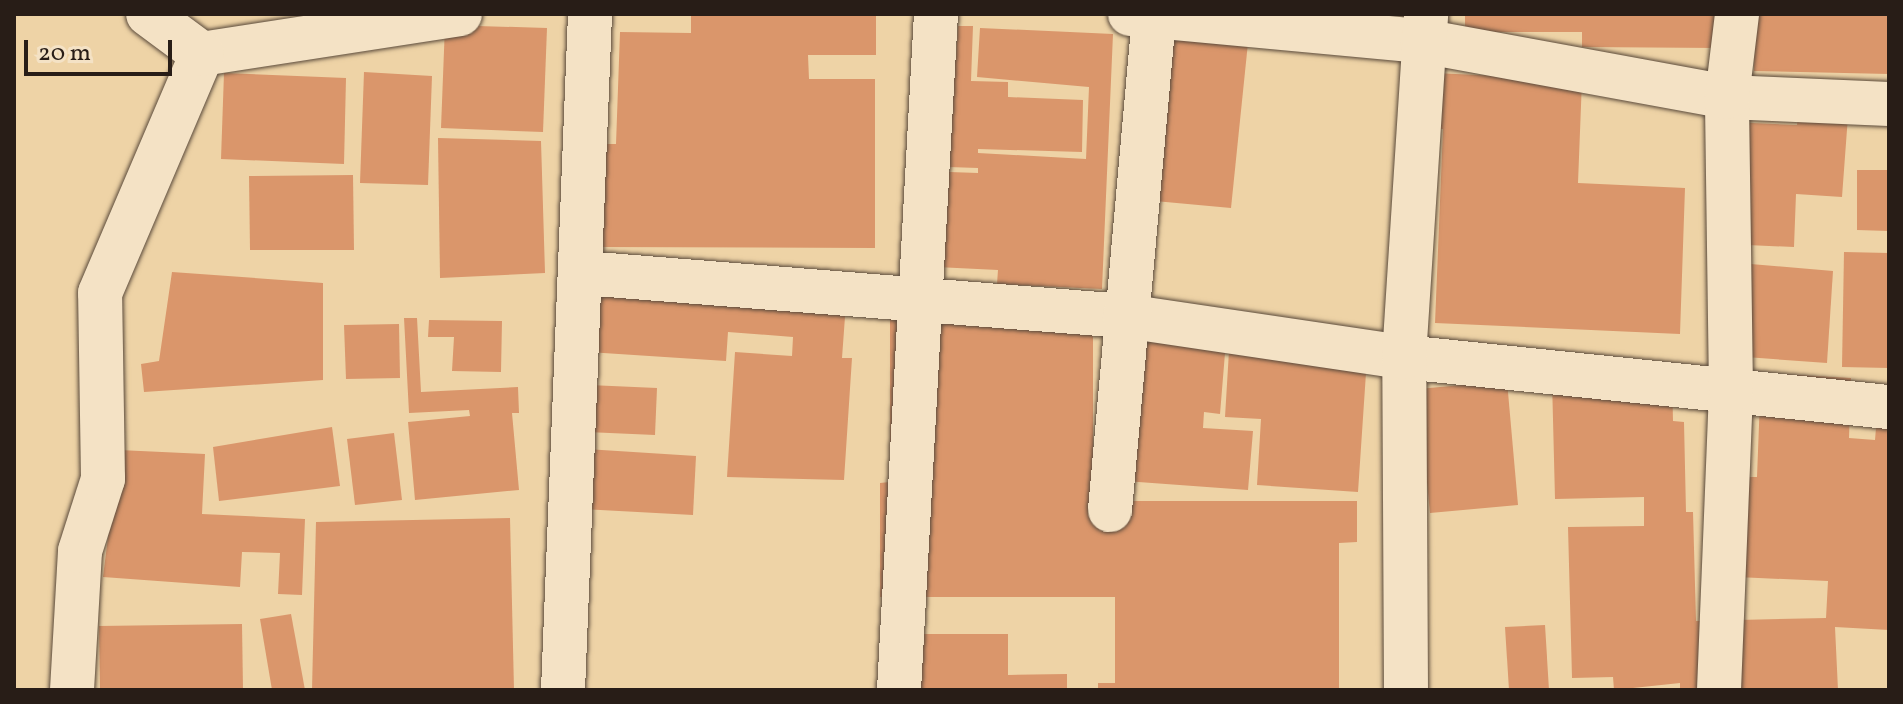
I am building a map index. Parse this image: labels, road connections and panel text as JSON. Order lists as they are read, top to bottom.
{
  "scale_bar": "20 m"
}
